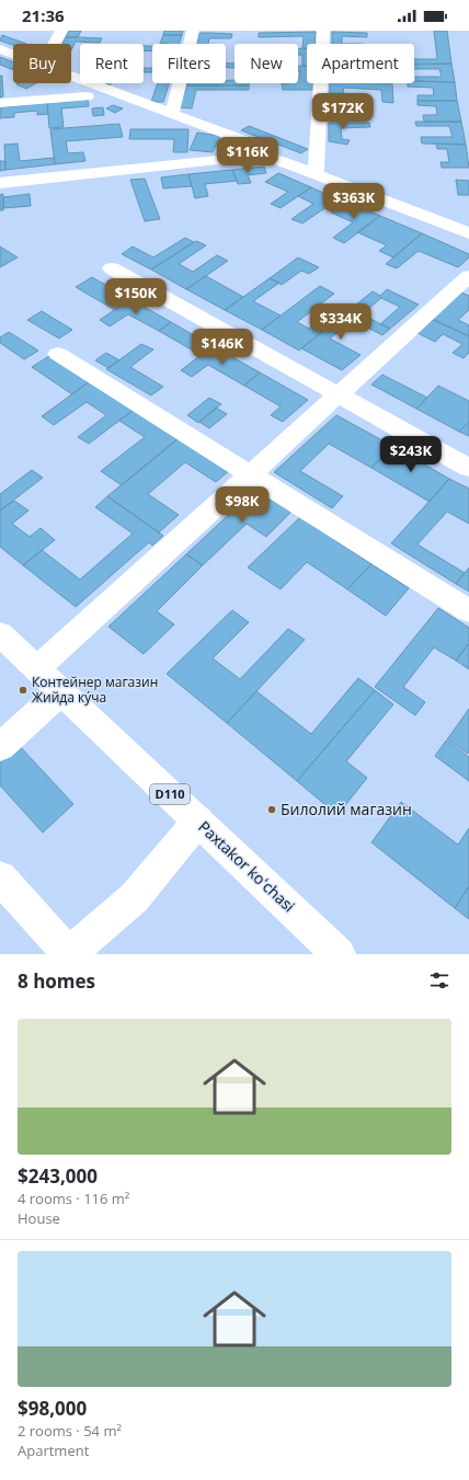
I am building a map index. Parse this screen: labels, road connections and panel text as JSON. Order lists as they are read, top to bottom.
{
  "streets": {
    "street": ["D110", "Paxtakor koʻchasi"]
  },
  "places": ["Контейнер магазин Жийда ку́ча", "Билолий магазин"],
  "page": {
    "status": "21:36",
    "chip": [
      "Buy",
      "Rent",
      "Filters",
      "New",
      "Apartment"
    ],
    "price": [
      "$172K",
      "$116K",
      "$363K",
      "$150K",
      "$334K",
      "$146K",
      "$243K",
      "$98K"
    ],
    "heading": "8 homes",
    "list": [
      {
        "name": "$243,000",
        "note": "4 rooms · 116 m² · House"
      },
      {
        "name": "$98,000",
        "note": "2 rooms · 54 m² · Apartment"
      }
    ]
  }
}
